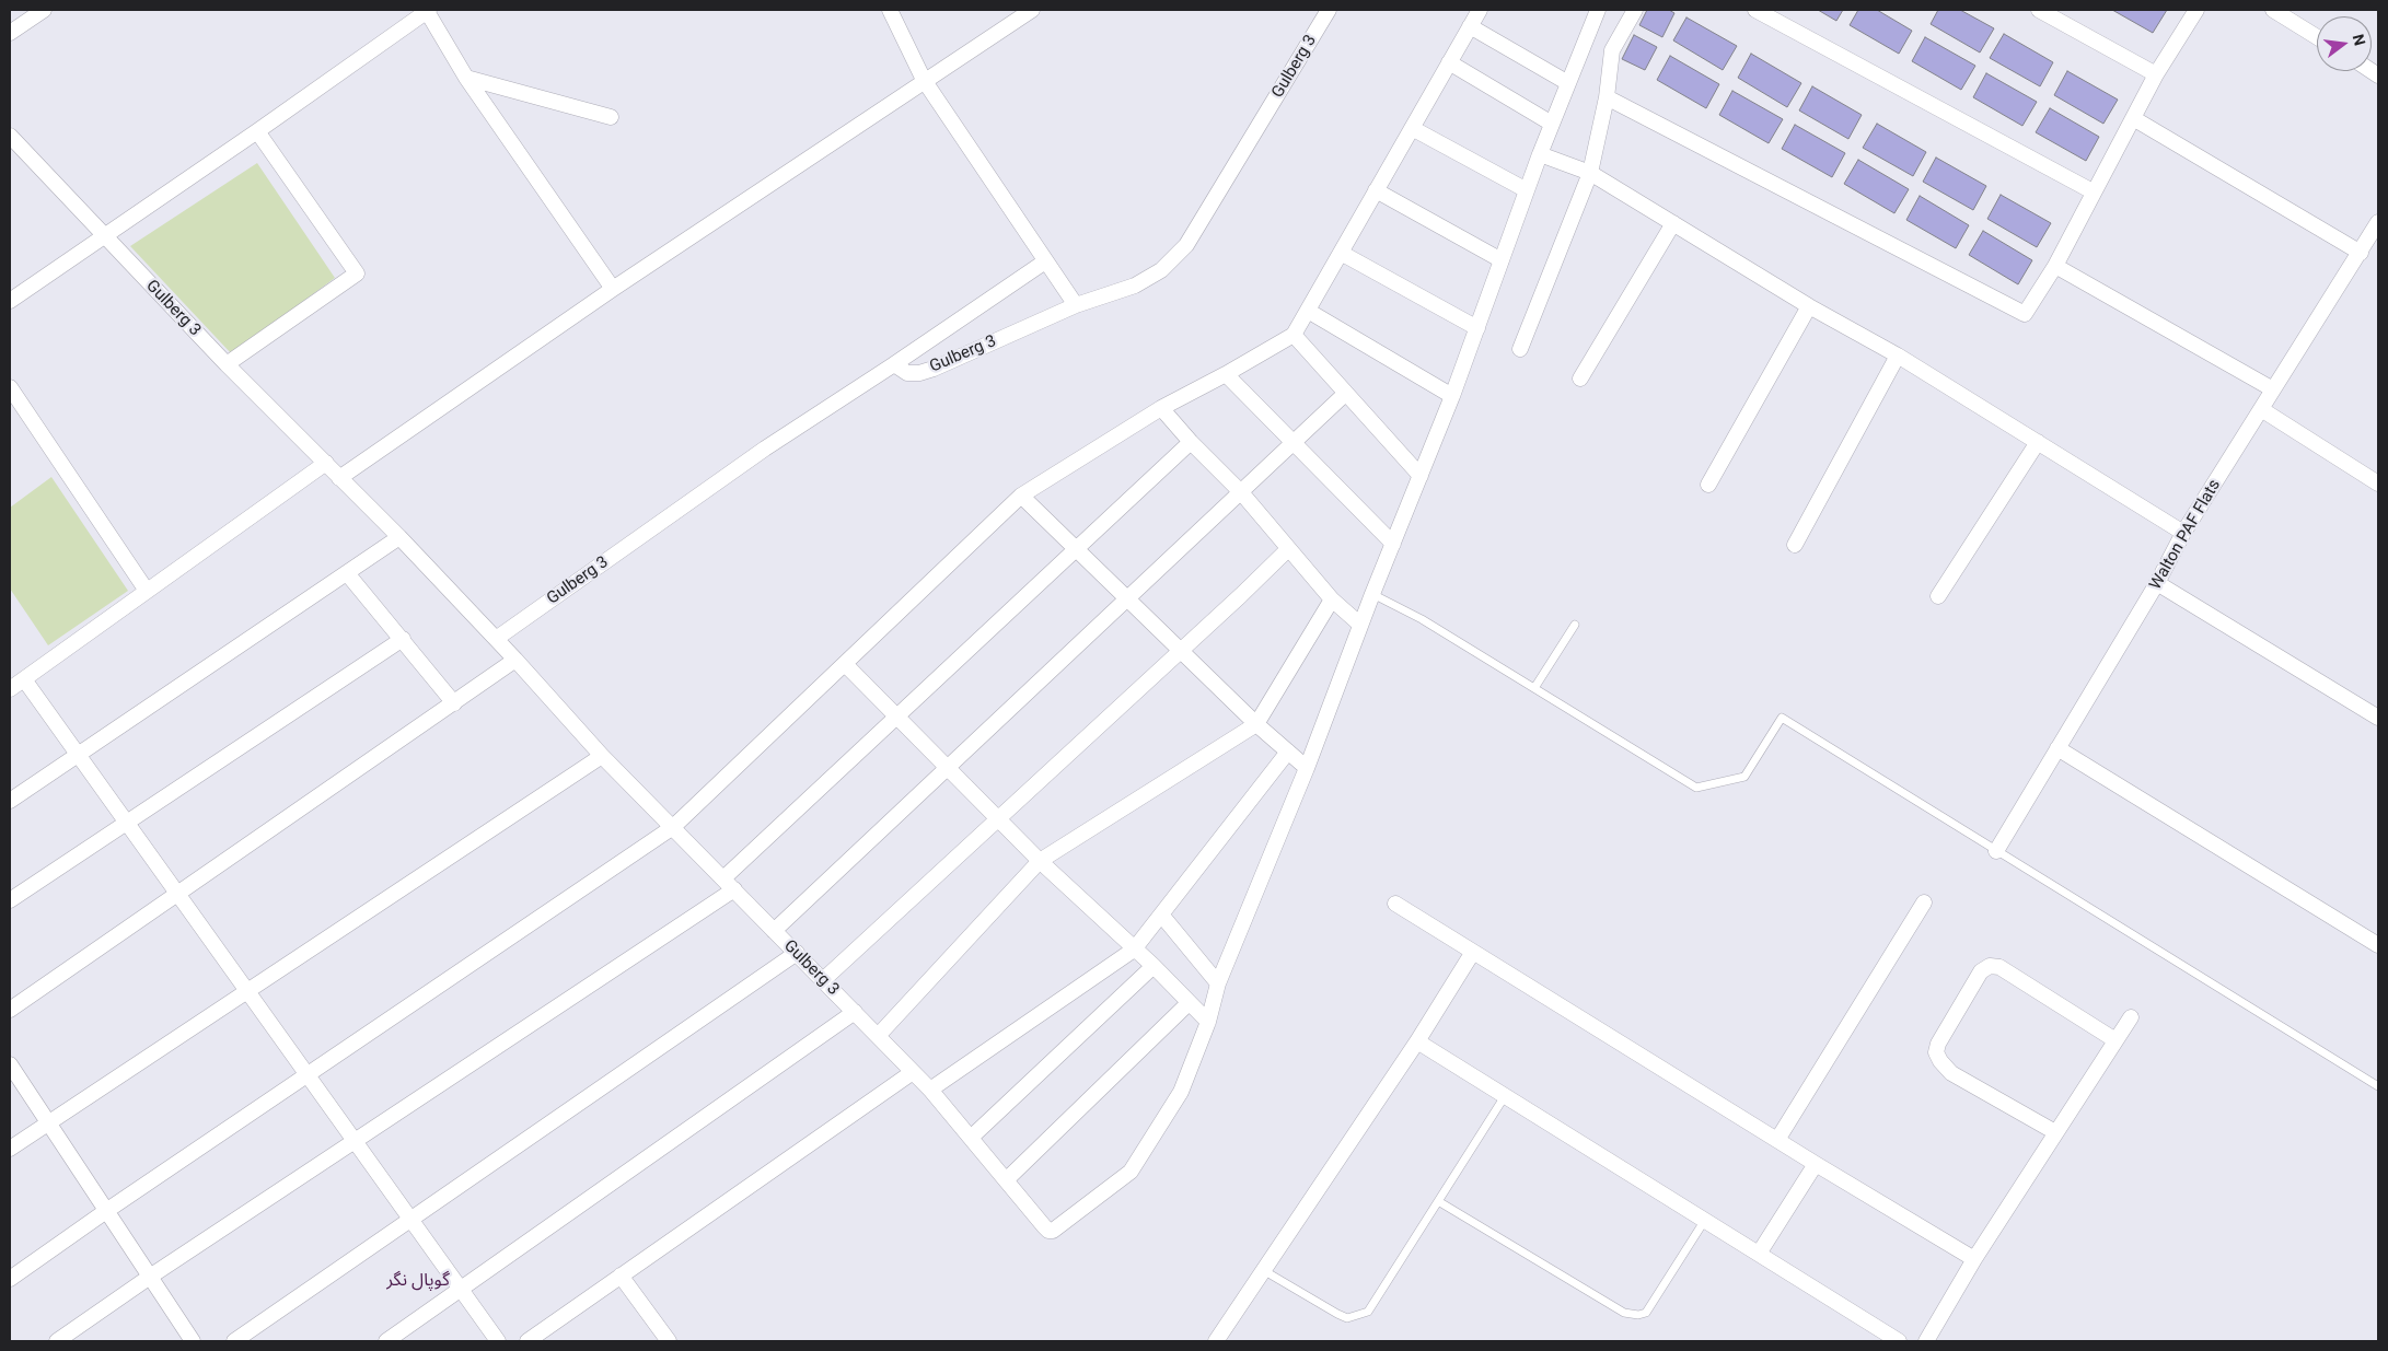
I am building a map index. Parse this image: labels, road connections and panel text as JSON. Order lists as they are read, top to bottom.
{
  "streets": {
    "street": ["Gulberg 3", "Walton PAF Flats"]
  },
  "districts": ["گوپال نگر"],
  "north": "right"
}
